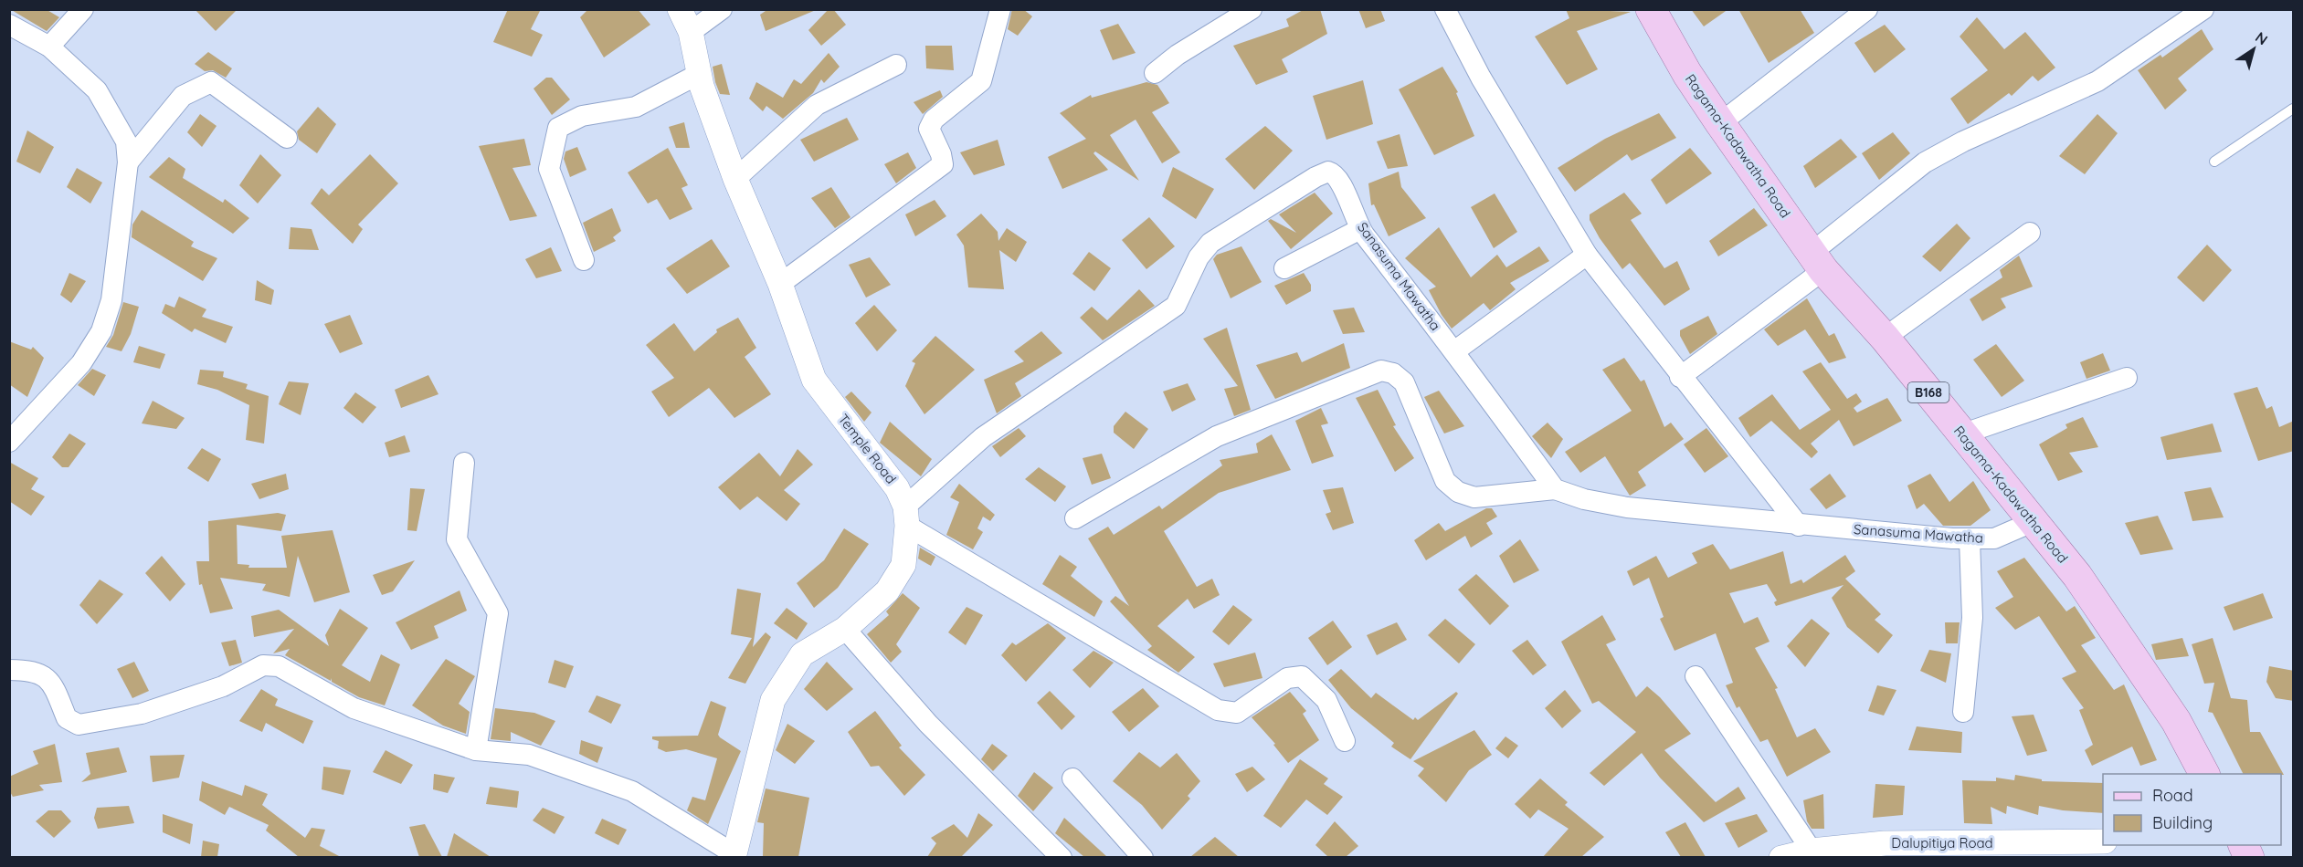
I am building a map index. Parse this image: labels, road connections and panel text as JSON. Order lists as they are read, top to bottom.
{
  "streets": {
    "main road": ["Ragama-Kadawatha Road", "B168"],
    "street": ["Sanasuma Mawatha", "Temple Road", "Dalupitiya Road"]
  },
  "crossings": [
    ["Ragama-Kadawatha Road", "Sanasuma Mawatha"],
    ["Sanasuma Mawatha", "Temple Road"]
  ],
  "legend": ["Road", "Building"],
  "north": "top right"
}
